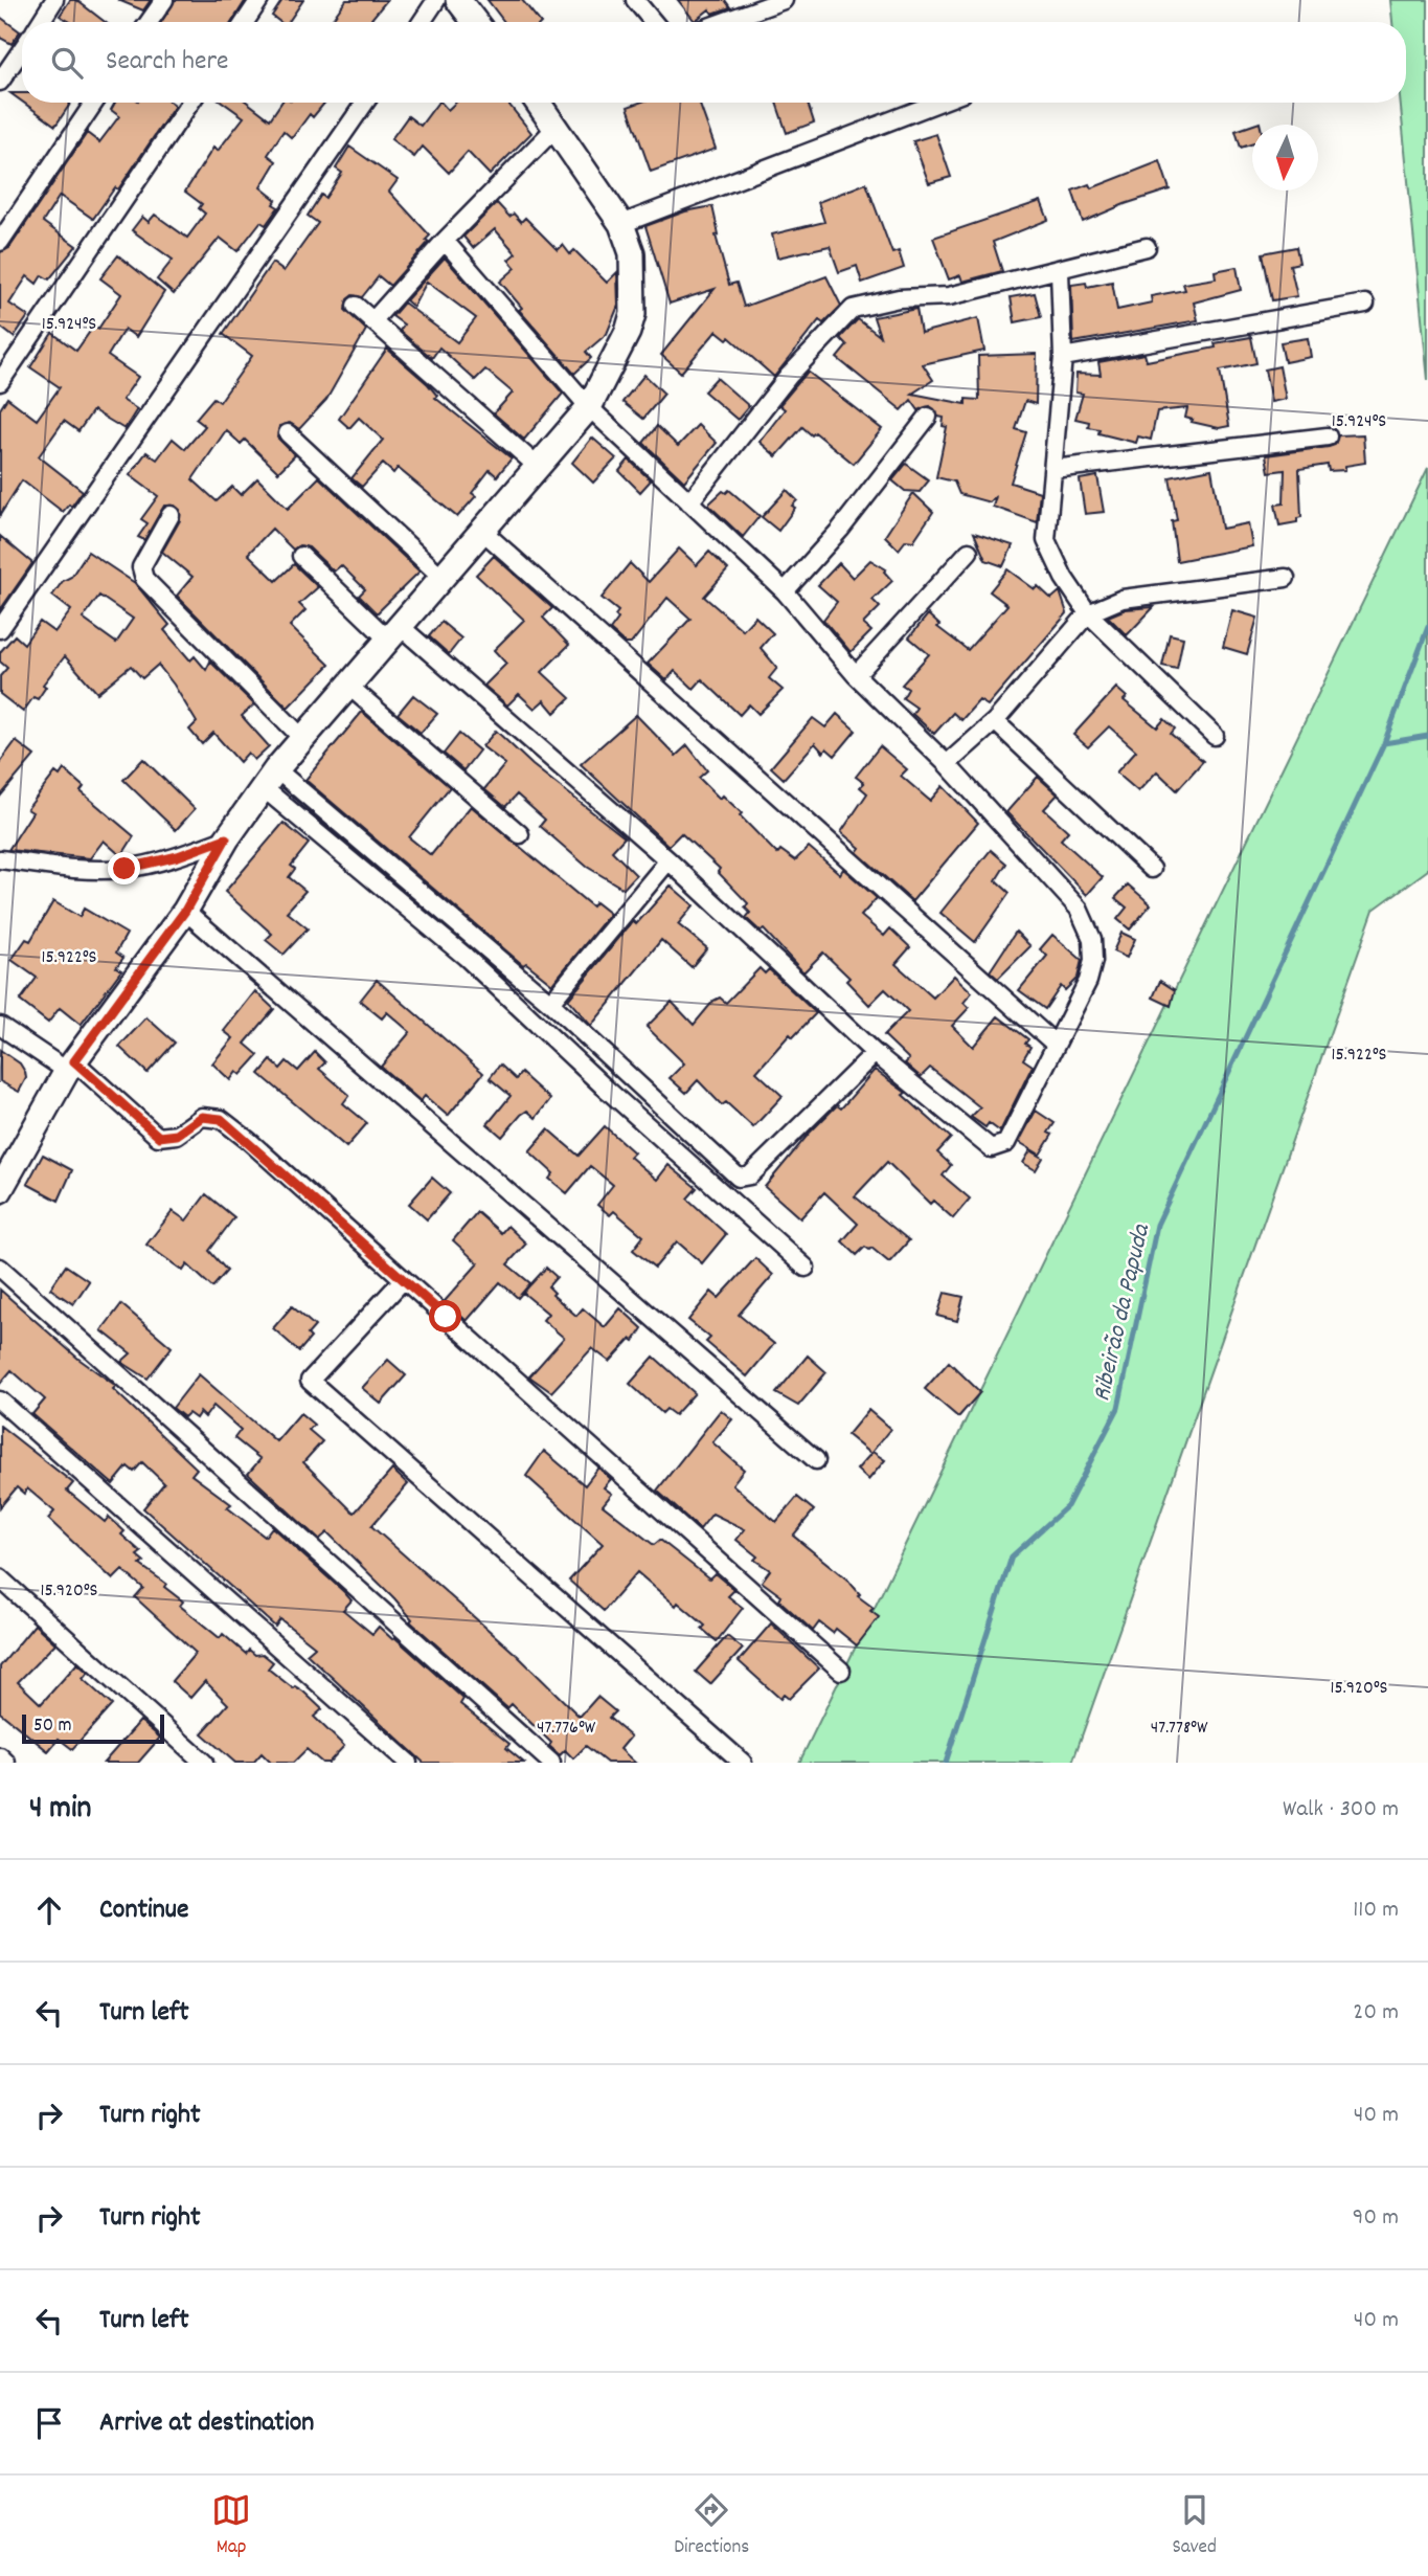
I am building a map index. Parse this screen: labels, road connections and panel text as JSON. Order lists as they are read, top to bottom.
{
  "water": ["Ribeirão da Papuda"],
  "scale_bar": "50 m",
  "north": "bottom",
  "page": {
    "search": "Search here",
    "scale": "50 m",
    "heading": ["4 min", "Walk · 300 m"],
    "list": [
      ["Continue", "110 m"],
      ["Turn left", "20 m"],
      ["Turn right", "40 m"],
      ["Turn right", "90 m"],
      ["Turn left", "40 m"],
      "Arrive at destination"
    ],
    "nav": ["Map", "Directions", "Saved"]
  },
  "coordinates": [
    "15.924°S",
    "15.922°S",
    "15.920°S",
    "47.776°W",
    "47.778°W"
  ]
}
